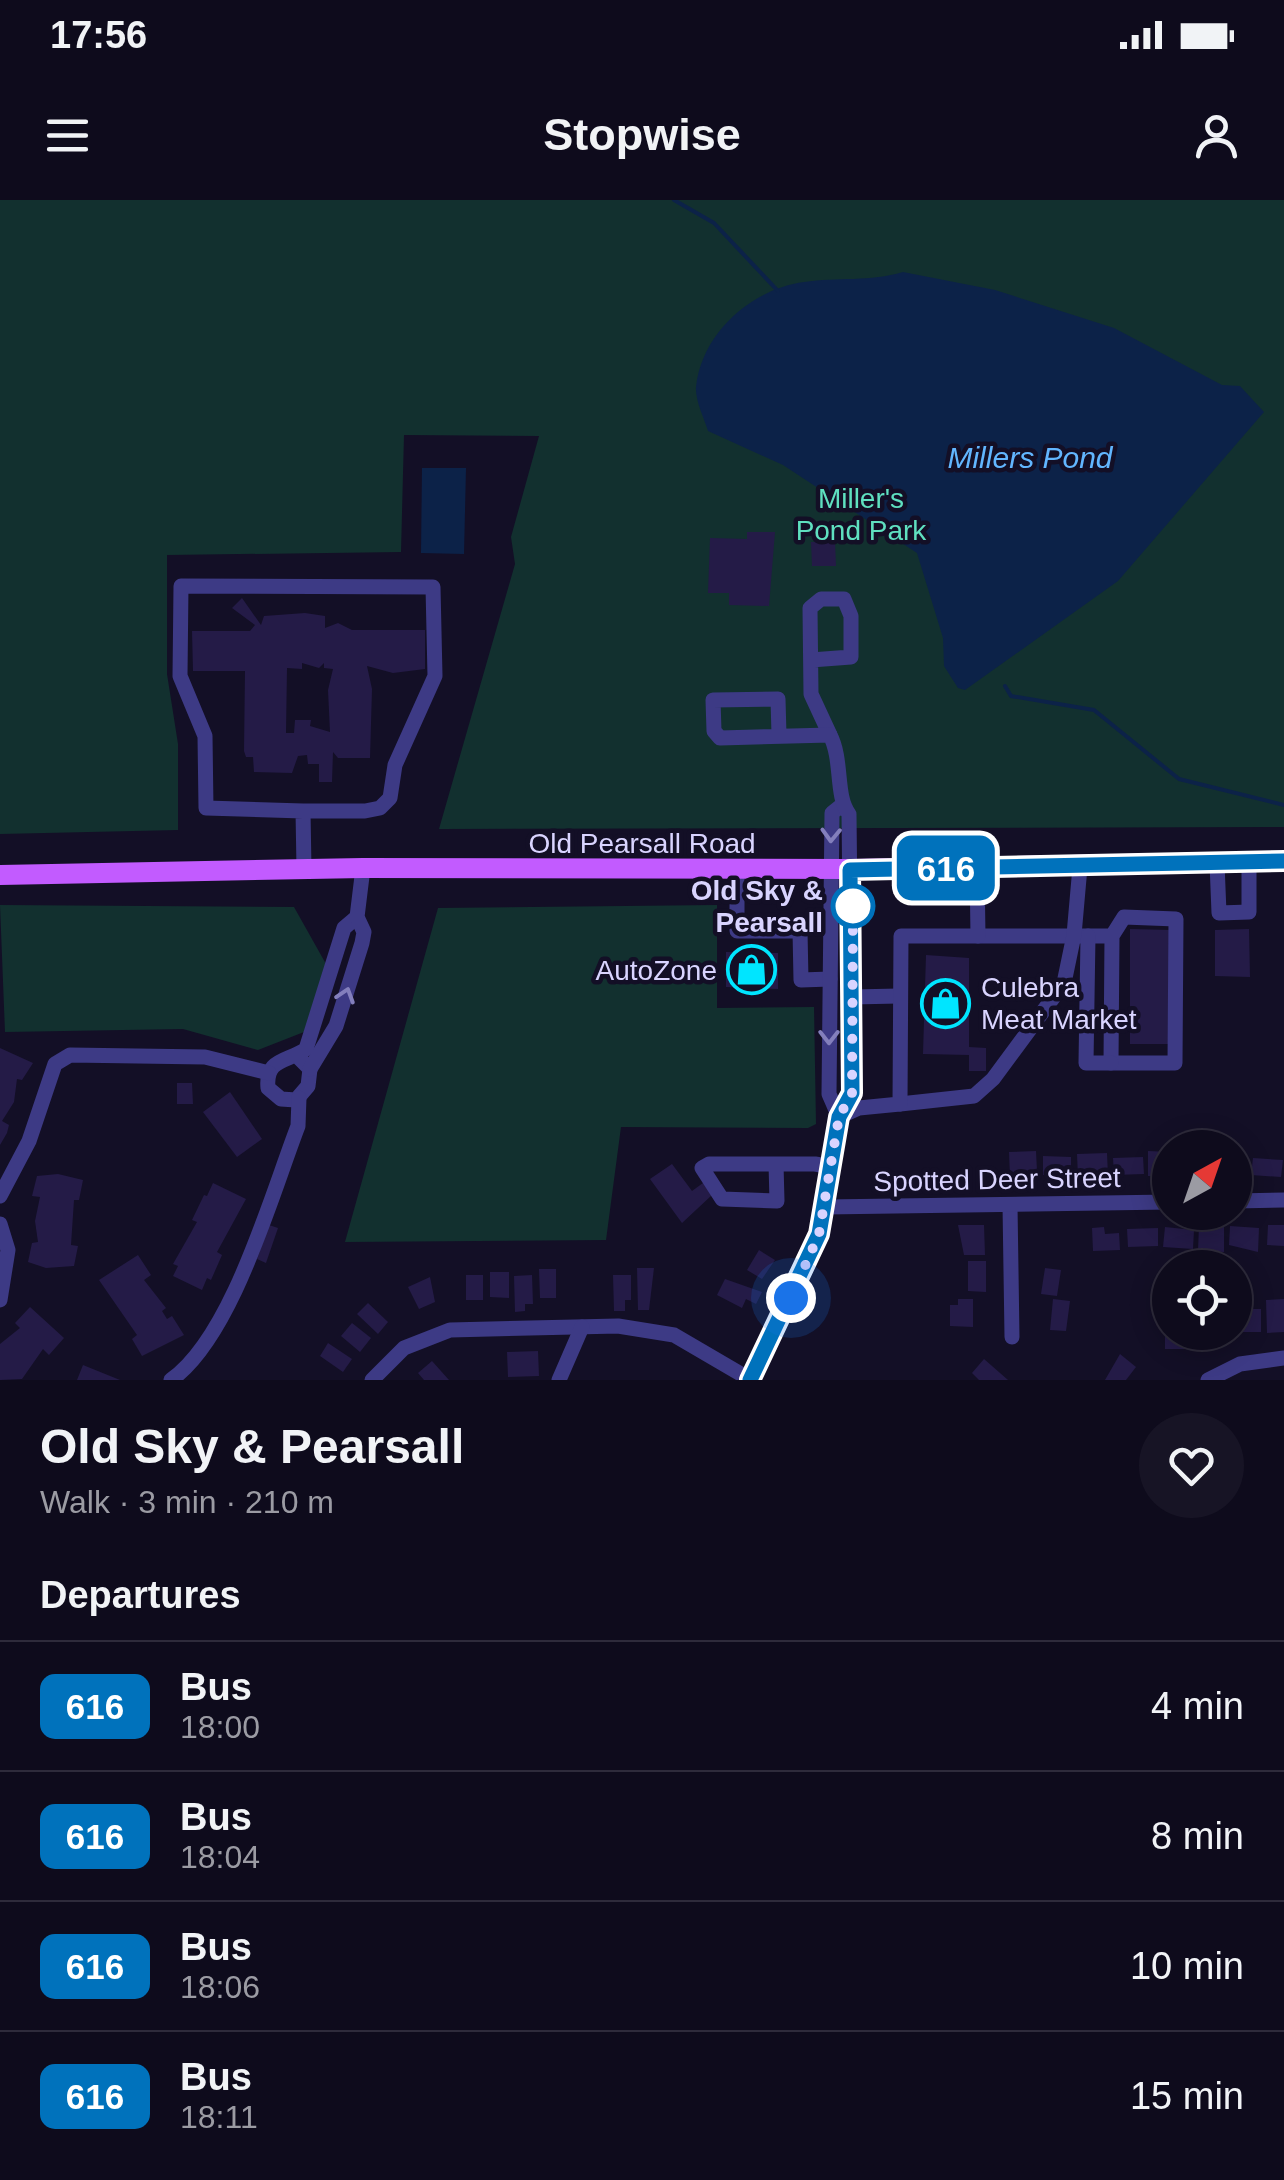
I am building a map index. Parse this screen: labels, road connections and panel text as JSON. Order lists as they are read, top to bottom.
{
  "streets": {
    "main road": ["Old Pearsall Road"],
    "street": ["Spotted Deer Street"]
  },
  "water": ["Millers Pond"],
  "parks": ["Miller's Pond Park"],
  "places": {
    "other": ["Old Sky & Pearsall"],
    "shop": ["AutoZone", "Culebra Meat Market"]
  },
  "lines": ["bus line 616"],
  "north": "top right",
  "page": {
    "status": "17:56",
    "header": "Stopwise",
    "on_map": "616",
    "heading": [
      ["Old Sky & Pearsall", "Walk · 3 min · 210 m"],
      "Departures"
    ],
    "list": [
      {
        "mark": "616",
        "name": "Bus",
        "note": "18:00",
        "value": "4 min"
      },
      {
        "mark": "616",
        "name": "Bus",
        "note": "18:04",
        "value": "8 min"
      },
      {
        "mark": "616",
        "name": "Bus",
        "note": "18:06",
        "value": "10 min"
      },
      {
        "mark": "616",
        "name": "Bus",
        "note": "18:11",
        "value": "15 min"
      }
    ]
  }
}
